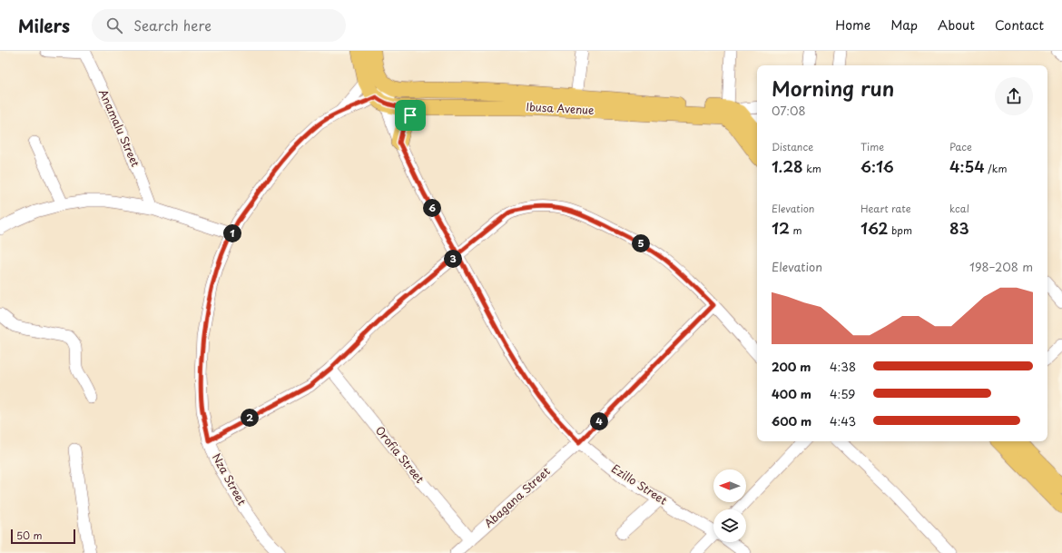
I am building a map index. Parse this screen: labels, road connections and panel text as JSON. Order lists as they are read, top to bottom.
{
  "streets": {
    "main road": ["Ibusa Avenue"],
    "street": [
      "Anamalu Street",
      "Orofia Street",
      "Nza Street",
      "Ezillo Street",
      "Abagana Street"
    ]
  },
  "crossings": [
    ["Ibusa Avenue", "Ezillo Street"],
    ["Orofia Street", "Abagana Street"],
    ["Ezillo Street", "Abagana Street"]
  ],
  "scale_bar": "50 m",
  "north": "left",
  "page": {
    "header": "Milers",
    "search": "Search here",
    "nav": [
      "Home",
      "Map",
      "About",
      "Contact"
    ],
    "heading": ["Morning run", "07:08"],
    "stats": [
      ["Distance", "1.28 km"],
      ["Time", "6:16"],
      ["Pace", "4:54 /km"],
      ["Elevation", "12 m"],
      ["Heart rate", "162 bpm"],
      ["kcal", "83"]
    ],
    "pins": [
      "6",
      "1",
      "5",
      "3",
      "2",
      "4"
    ],
    "chart": ["Elevation", "198–208 m"],
    "list": [
      {
        "name": "200 m",
        "note": "4:38"
      },
      {
        "name": "400 m",
        "note": "4:59"
      },
      {
        "name": "600 m",
        "note": "4:43"
      }
    ],
    "scale": "50 m"
  }
}
